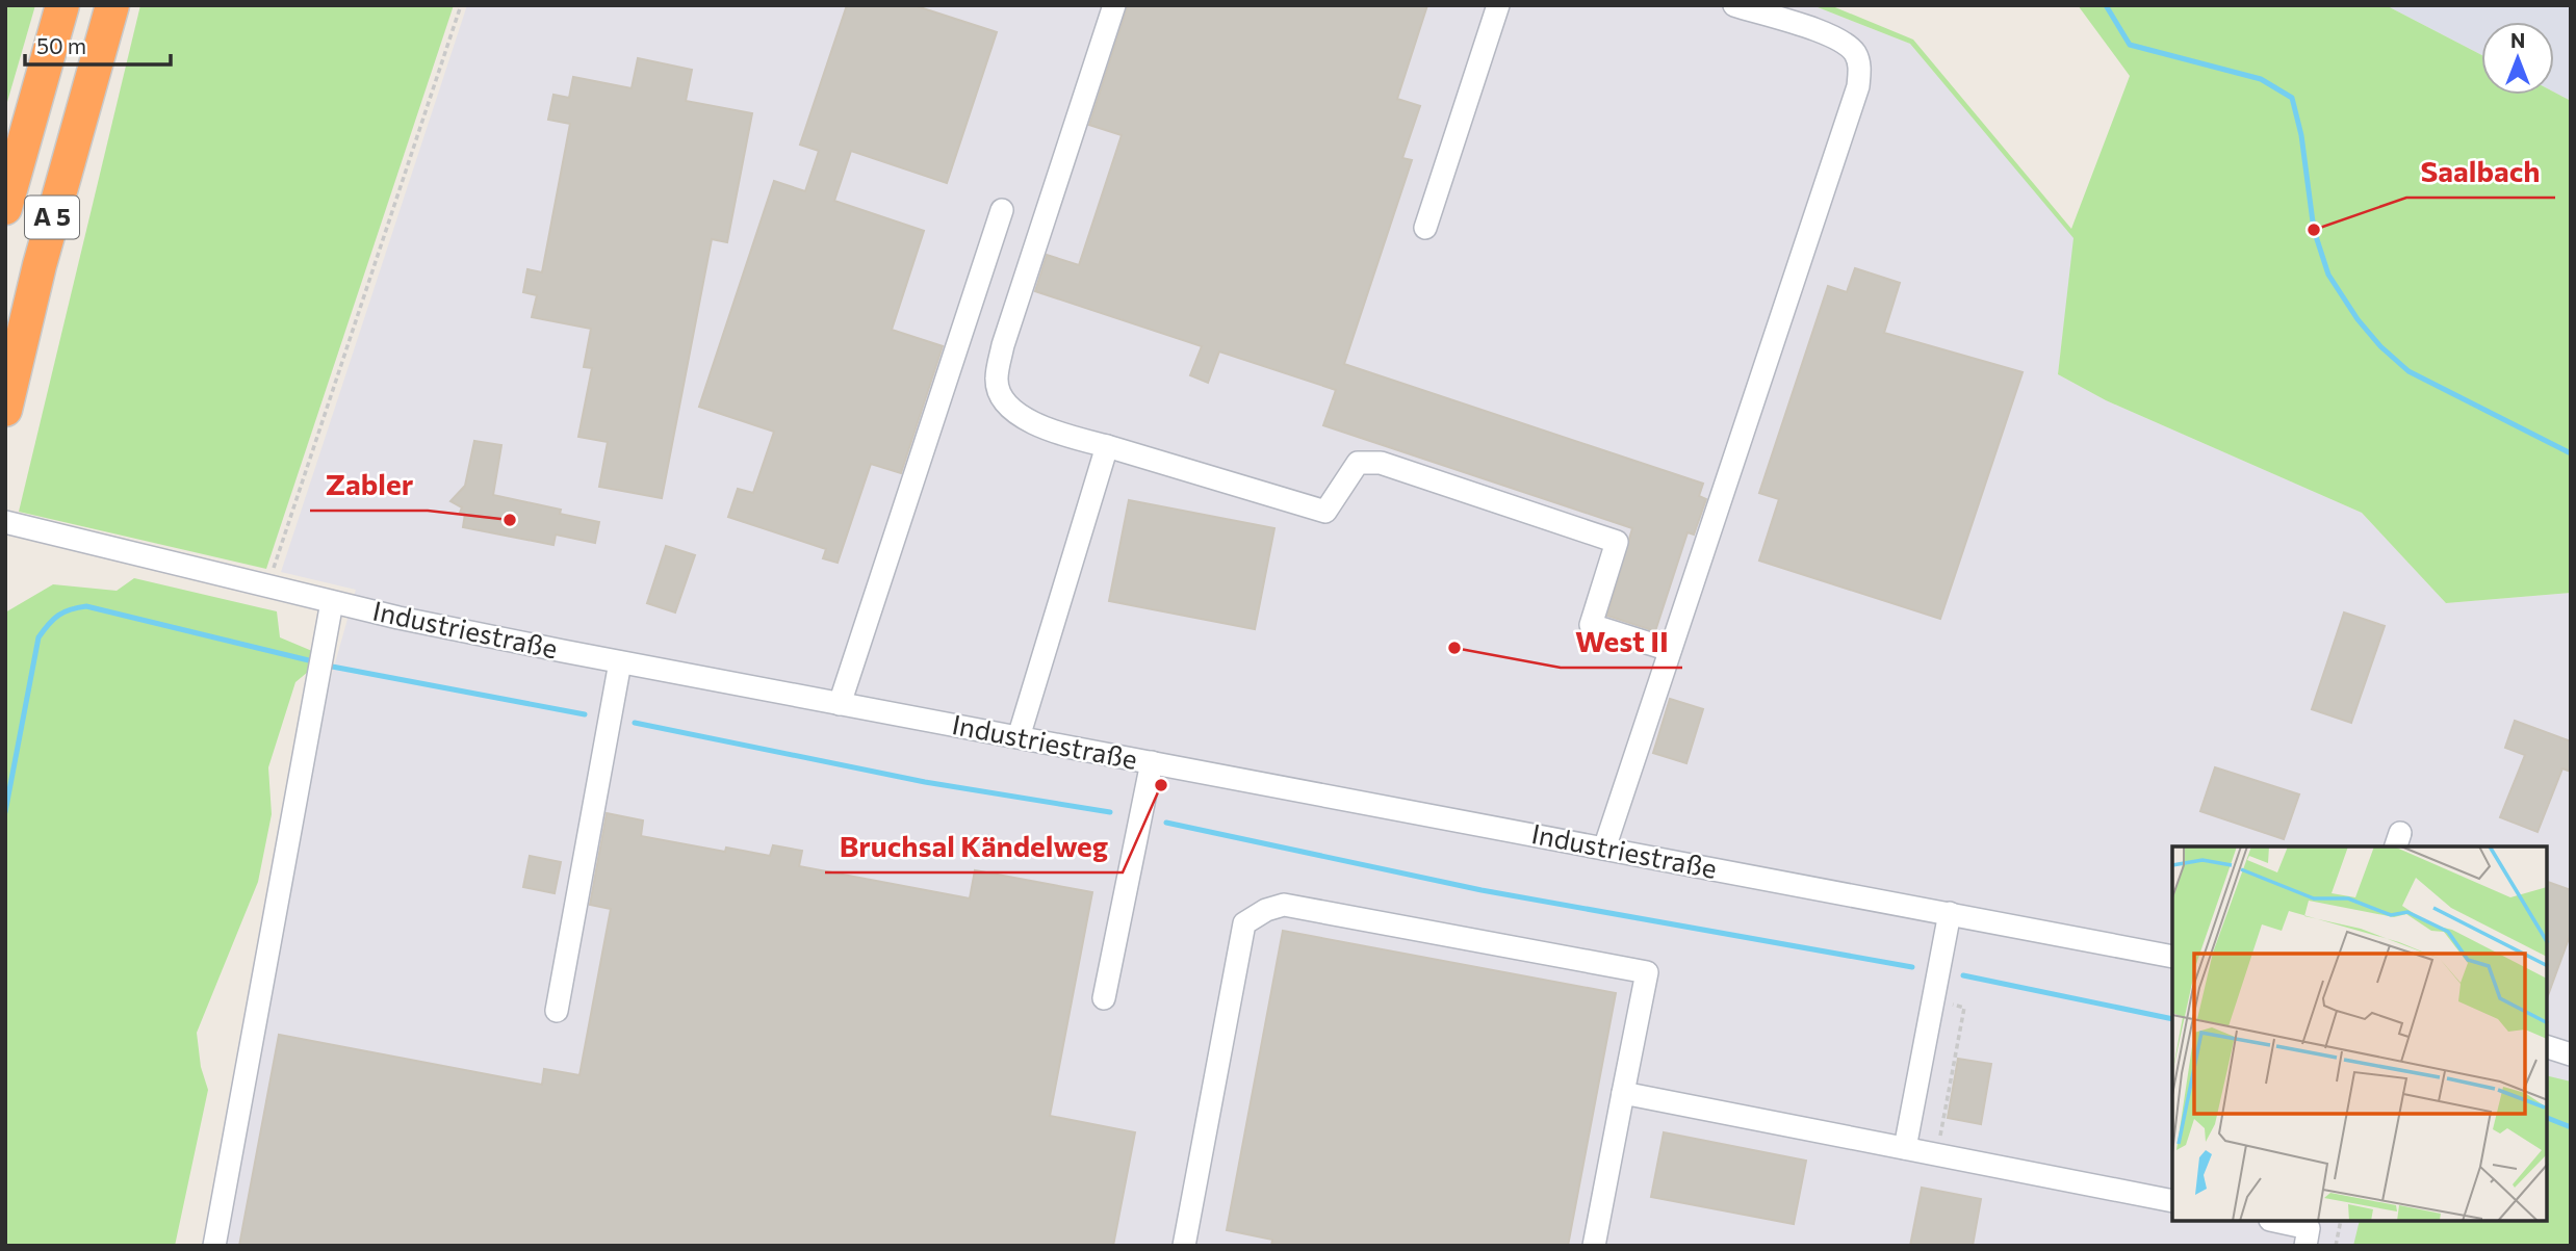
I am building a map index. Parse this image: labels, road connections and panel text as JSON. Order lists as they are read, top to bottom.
{
  "streets": {
    "highway": ["A 5"],
    "street": ["Industriestraße"]
  },
  "places": [
    "Saalbach",
    "Zabler",
    "West II",
    "Bruchsal Kändelweg"
  ],
  "scale_bar": "50 m",
  "north": "top"
}
